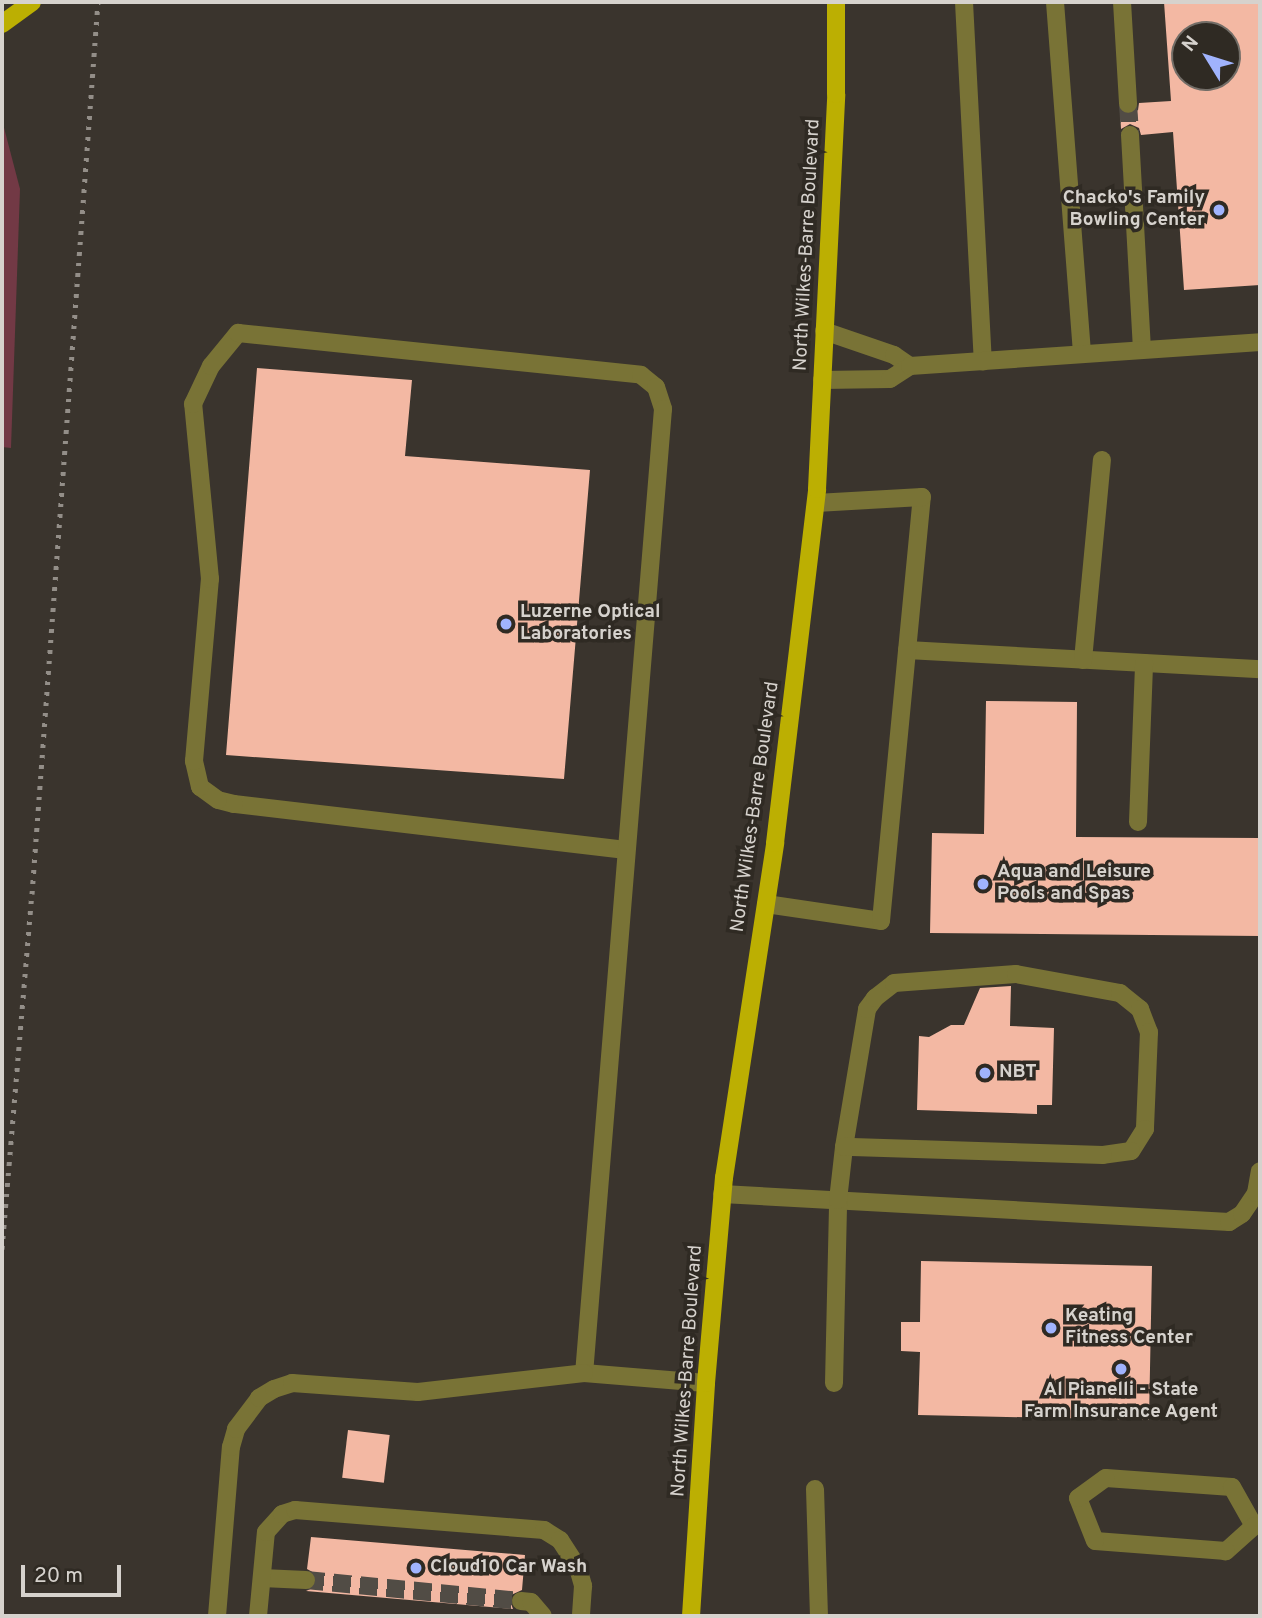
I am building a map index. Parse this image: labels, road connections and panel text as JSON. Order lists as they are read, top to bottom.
{
  "streets": {
    "main road": ["North Wilkes-Barre Boulevard"]
  },
  "places": [
    "Chacko's Family Bowling Center",
    "Luzerne Optical Laboratories",
    "Aqua and Leisure Pools and Spas",
    "NBT",
    "Keating Fitness Center",
    "Al Pianelli - State Farm Insurance Agent",
    "Cloud10 Car Wash"
  ],
  "scale_bar": "20 m",
  "north": "top left"
}
